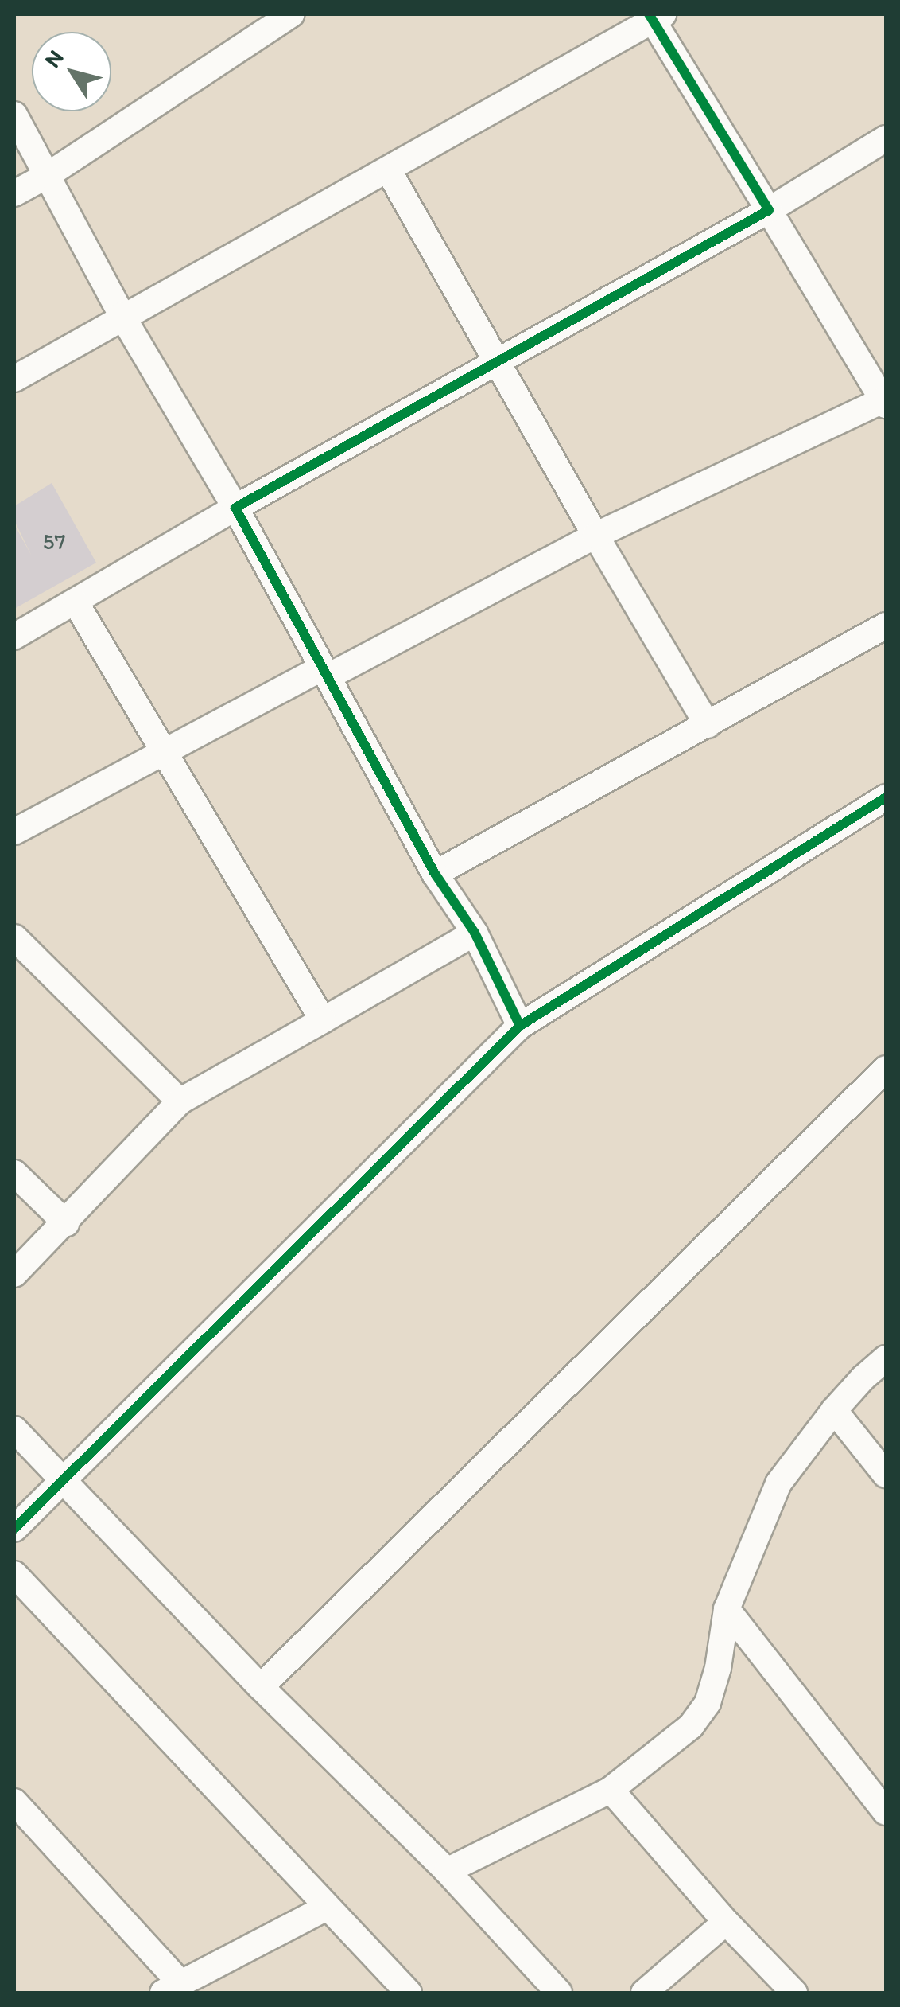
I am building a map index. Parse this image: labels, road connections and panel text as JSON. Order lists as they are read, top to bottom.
{
  "house_numbers": ["57"],
  "north": "top left"
}
